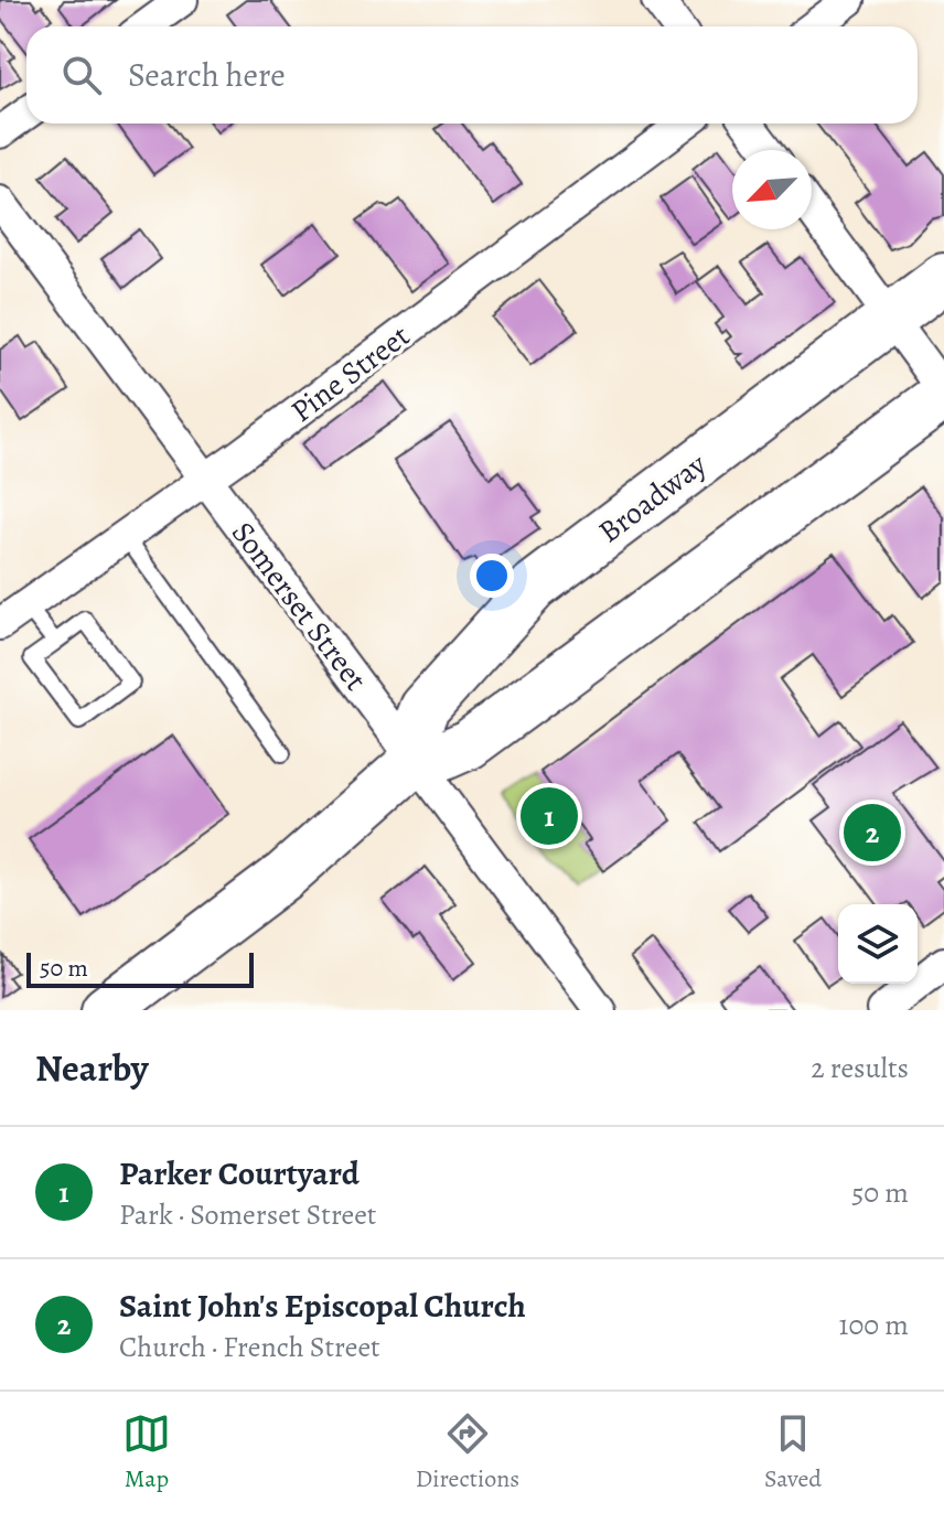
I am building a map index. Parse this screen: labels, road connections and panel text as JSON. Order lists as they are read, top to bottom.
{
  "streets": {
    "main road": ["Broadway"],
    "street": ["Pine Street", "Somerset Street"]
  },
  "crossings": [
    ["Pine Street", "Somerset Street"],
    ["Broadway", "Somerset Street"]
  ],
  "scale_bar": "50 m",
  "north": "bottom left",
  "page": {
    "search": "Search here",
    "pins": ["1", "2"],
    "scale": "50 m",
    "heading": ["Nearby", "2 results"],
    "list": [
      {
        "mark": "1",
        "name": "Parker Courtyard",
        "note": "Park · Somerset Street",
        "value": "50 m"
      },
      {
        "mark": "2",
        "name": "Saint John's Episcopal Church",
        "note": "Church · French Street",
        "value": "100 m"
      }
    ],
    "nav": ["Map", "Directions", "Saved"]
  }
}
